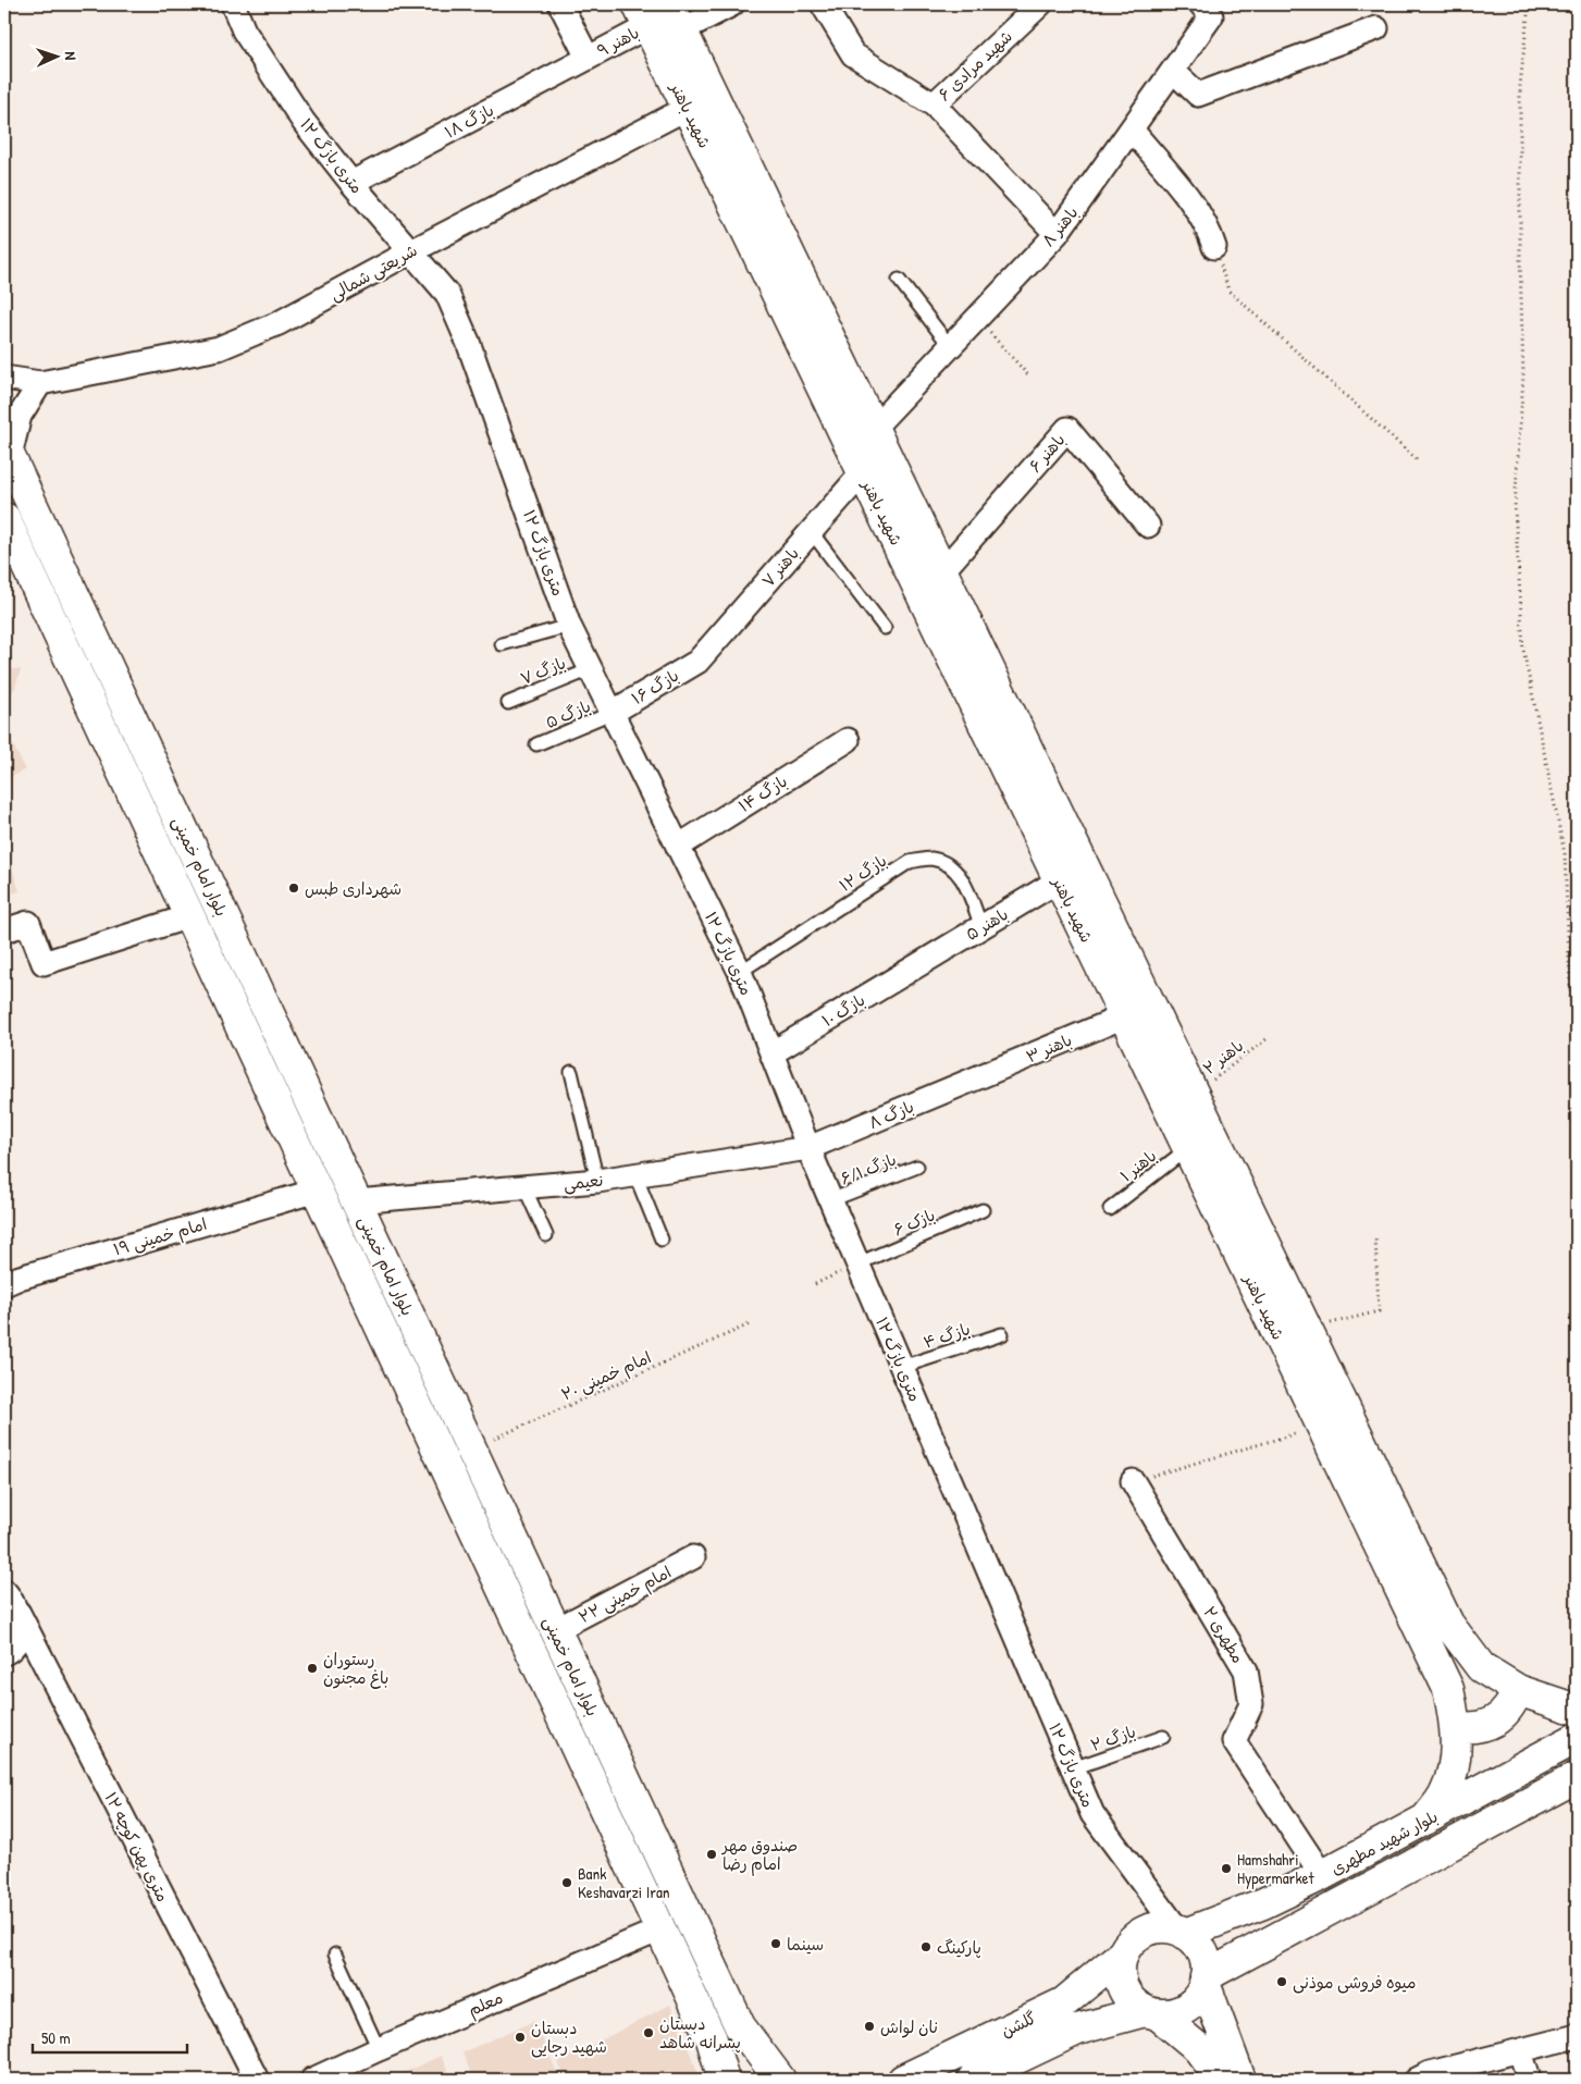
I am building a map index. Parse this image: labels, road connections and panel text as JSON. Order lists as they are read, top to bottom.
{
  "streets": {
    "main road": [
      "شهید باهنر",
      "بلوار امام خمینی",
      "بلوار شهید مطهری",
      "گلشن"
    ],
    "street": [
      "باهنر ۹",
      "شهید مرادی ۶",
      "بازگ ۱۸",
      "۱۲ متری بازگ",
      "باهنر ۸",
      "شریعتی شمالی",
      "باهنر ۶",
      "باهنر ۷",
      "بازگ ۱۶",
      "بازگ ۱۴",
      "باهنر ۵",
      "بازگ ۱۰",
      "باهنر ۳",
      "بازگ ۸",
      "نعیمی",
      "امام خمینی ۱۹",
      "امام خمینی ۲۲",
      "مطهری ۲",
      "۱۲ متری پهن کوچه",
      "معلم"
    ],
    "lane": [
      "بازگ ۷",
      "بازگ ۵",
      "بازگ ۱۲",
      "باهنر ۱",
      "بازگ ۶/۱",
      "بازک ۶",
      "بازگ ۴",
      "بازگ ۲"
    ],
    "path": ["باهنر ۲", "امام خمینی ۲۰"]
  },
  "crossings": [
    ["باهنر ۹", "شهید باهنر"],
    ["باهنر ۹", "بازگ ۱۸"],
    ["شهید باهنر", "باهنر ۸"],
    ["شهید باهنر", "شریعتی شمالی"],
    ["شهید باهنر", "باهنر ۶"],
    ["شهید باهنر", "باهنر ۷"],
    ["شهید باهنر", "باهنر ۵"],
    ["شهید باهنر", "باهنر ۳"],
    ["شهید باهنر", "باهنر ۲"],
    ["شهید باهنر", "باهنر ۱"],
    ["شهید باهنر", "بلوار شهید مطهری"],
    ["بازگ ۱۸", "۱۲ متری بازگ"],
    ["۱۲ متری بازگ", "شریعتی شمالی"],
    ["۱۲ متری بازگ", "بازگ ۷"],
    ["۱۲ متری بازگ", "بازگ ۱۶"],
    ["۱۲ متری بازگ", "بازگ ۵"],
    ["۱۲ متری بازگ", "بازگ ۱۴"],
    ["۱۲ متری بازگ", "بازگ ۱۲"],
    ["۱۲ متری بازگ", "بازگ ۱۰"],
    ["۱۲ متری بازگ", "بازگ ۸"],
    ["۱۲ متری بازگ", "بازگ ۶/۱"],
    ["۱۲ متری بازگ", "نعیمی"],
    ["۱۲ متری بازگ", "بازک ۶"],
    ["۱۲ متری بازگ", "بازگ ۴"],
    ["۱۲ متری بازگ", "بازگ ۲"],
    ["۱۲ متری بازگ", "بلوار شهید مطهری"],
    ["۱۲ متری بازگ", "گلشن"],
    ["باهنر ۷", "بازگ ۱۶"],
    ["بازگ ۱۶", "بازگ ۵"],
    ["بلوار امام خمینی", "نعیمی"],
    ["بلوار امام خمینی", "امام خمینی ۱۹"],
    ["بلوار امام خمینی", "امام خمینی ۲۰"],
    ["بلوار امام خمینی", "امام خمینی ۲۲"],
    ["بلوار امام خمینی", "معلم"],
    ["بازگ ۱۲", "باهنر ۵"],
    ["باهنر ۵", "بازگ ۱۰"],
    ["باهنر ۳", "بازگ ۸"],
    ["بازگ ۸", "نعیمی"],
    ["مطهری ۲", "بلوار شهید مطهری"],
    ["بلوار شهید مطهری", "گلشن"]
  ],
  "places": [
    "شهرداری طبس",
    "رستوران باغ مجنون",
    "صندوق مهر امام رضا",
    "Hamshahri Hypermarket",
    "Bank Keshavarzi Iran",
    "سینما",
    "پارکینگ",
    "میوه فروشی موذنی",
    "نان لواش",
    "دبستان پسرانه شاهد",
    "دبستان شهید رجایی"
  ],
  "scale_bar": "50 m",
  "north": "right"
}
